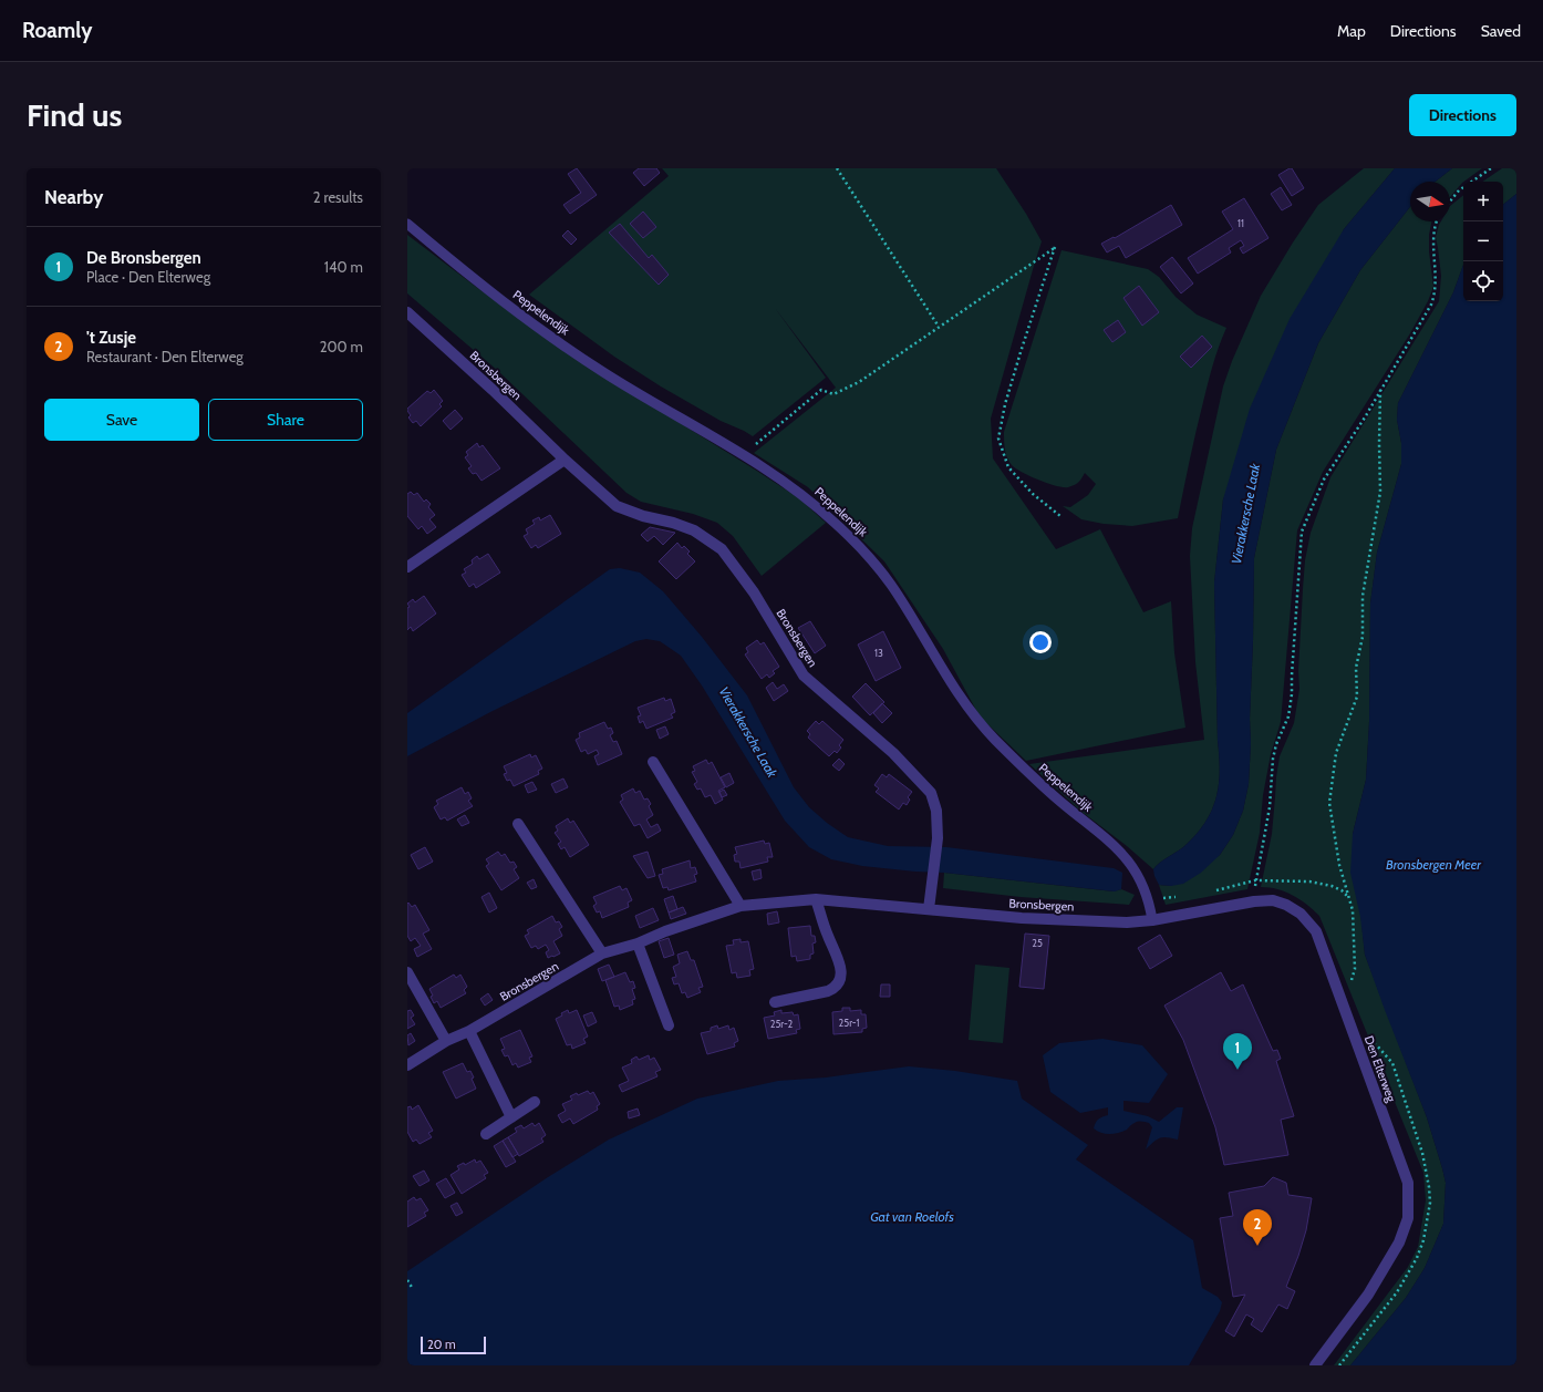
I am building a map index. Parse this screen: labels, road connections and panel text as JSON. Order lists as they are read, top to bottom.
{
  "streets": {
    "street": ["Bronsbergen", "Den Elterweg"],
    "lane": ["Peppelendijk"]
  },
  "crossings": [
    ["Peppelendijk", "Bronsbergen"],
    ["Peppelendijk", "Den Elterweg"],
    ["Bronsbergen", "Den Elterweg"]
  ],
  "water": ["Vierakkersche Laak", "Bronsbergen Meer", "Gat van Roelofs"],
  "house_numbers": [
    "11",
    "13",
    "25",
    "25r-1",
    "25r-2"
  ],
  "scale_bar": "20 m",
  "north": "right",
  "page": {
    "header": "Roamly",
    "nav": ["Map", "Directions", "Saved"],
    "buttons": [
      "Directions",
      ["Save", "Share"]
    ],
    "title": "Find us",
    "heading": ["Nearby", "2 results"],
    "map_buttons": ["+", "−"],
    "list": [
      {
        "mark": "1",
        "name": "De Bronsbergen",
        "note": "Place · Den Elterweg",
        "value": "140 m"
      },
      {
        "mark": "2",
        "name": "'t Zusje",
        "note": "Restaurant · Den Elterweg",
        "value": "200 m"
      }
    ],
    "pins": ["1", "2"],
    "scale": "20 m"
  }
}
